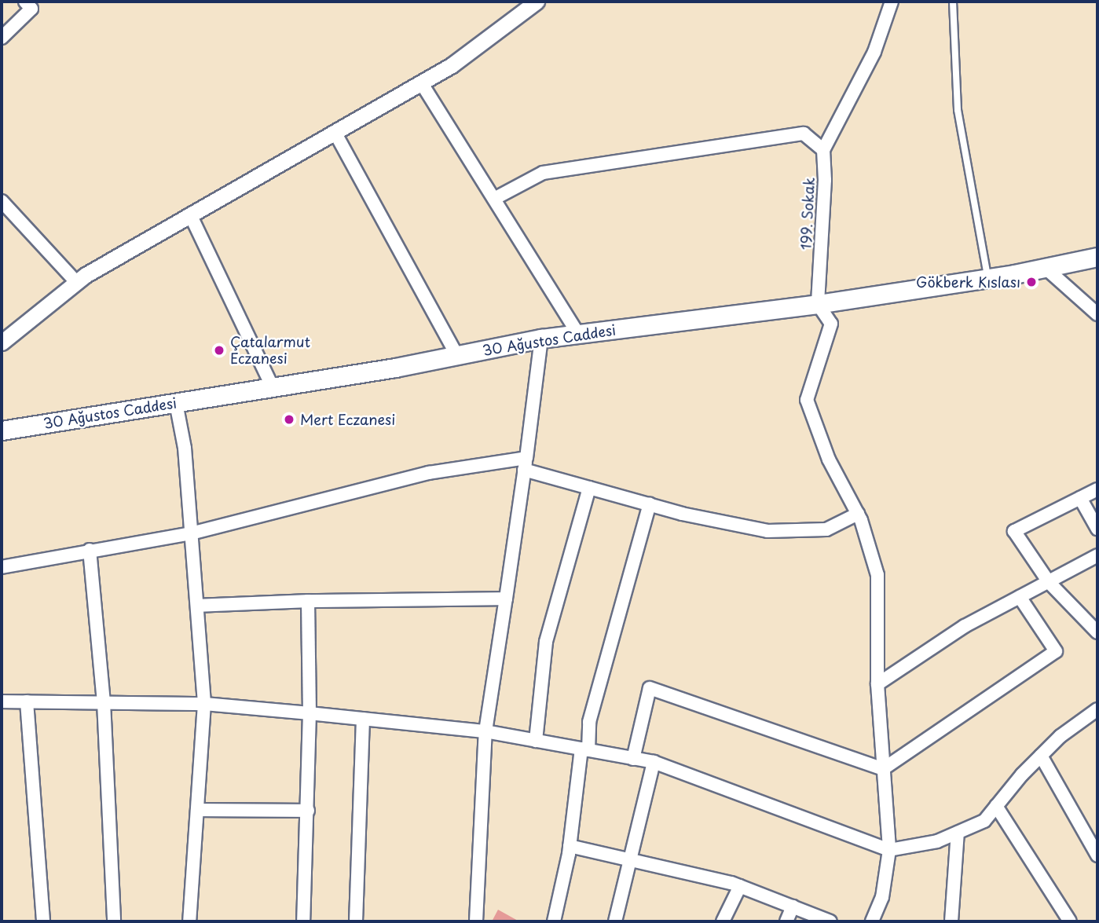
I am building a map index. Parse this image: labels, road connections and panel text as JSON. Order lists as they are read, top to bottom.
{
  "streets": {
    "main road": ["30 Ağustos Caddesi"],
    "street": ["199. Sokak"]
  },
  "crossings": [
    ["199. Sokak", "30 Ağustos Caddesi"]
  ],
  "places": ["Gökberk Kıslası", "Çatalarmut Eczanesi", "Mert Eczanesi"]
}
